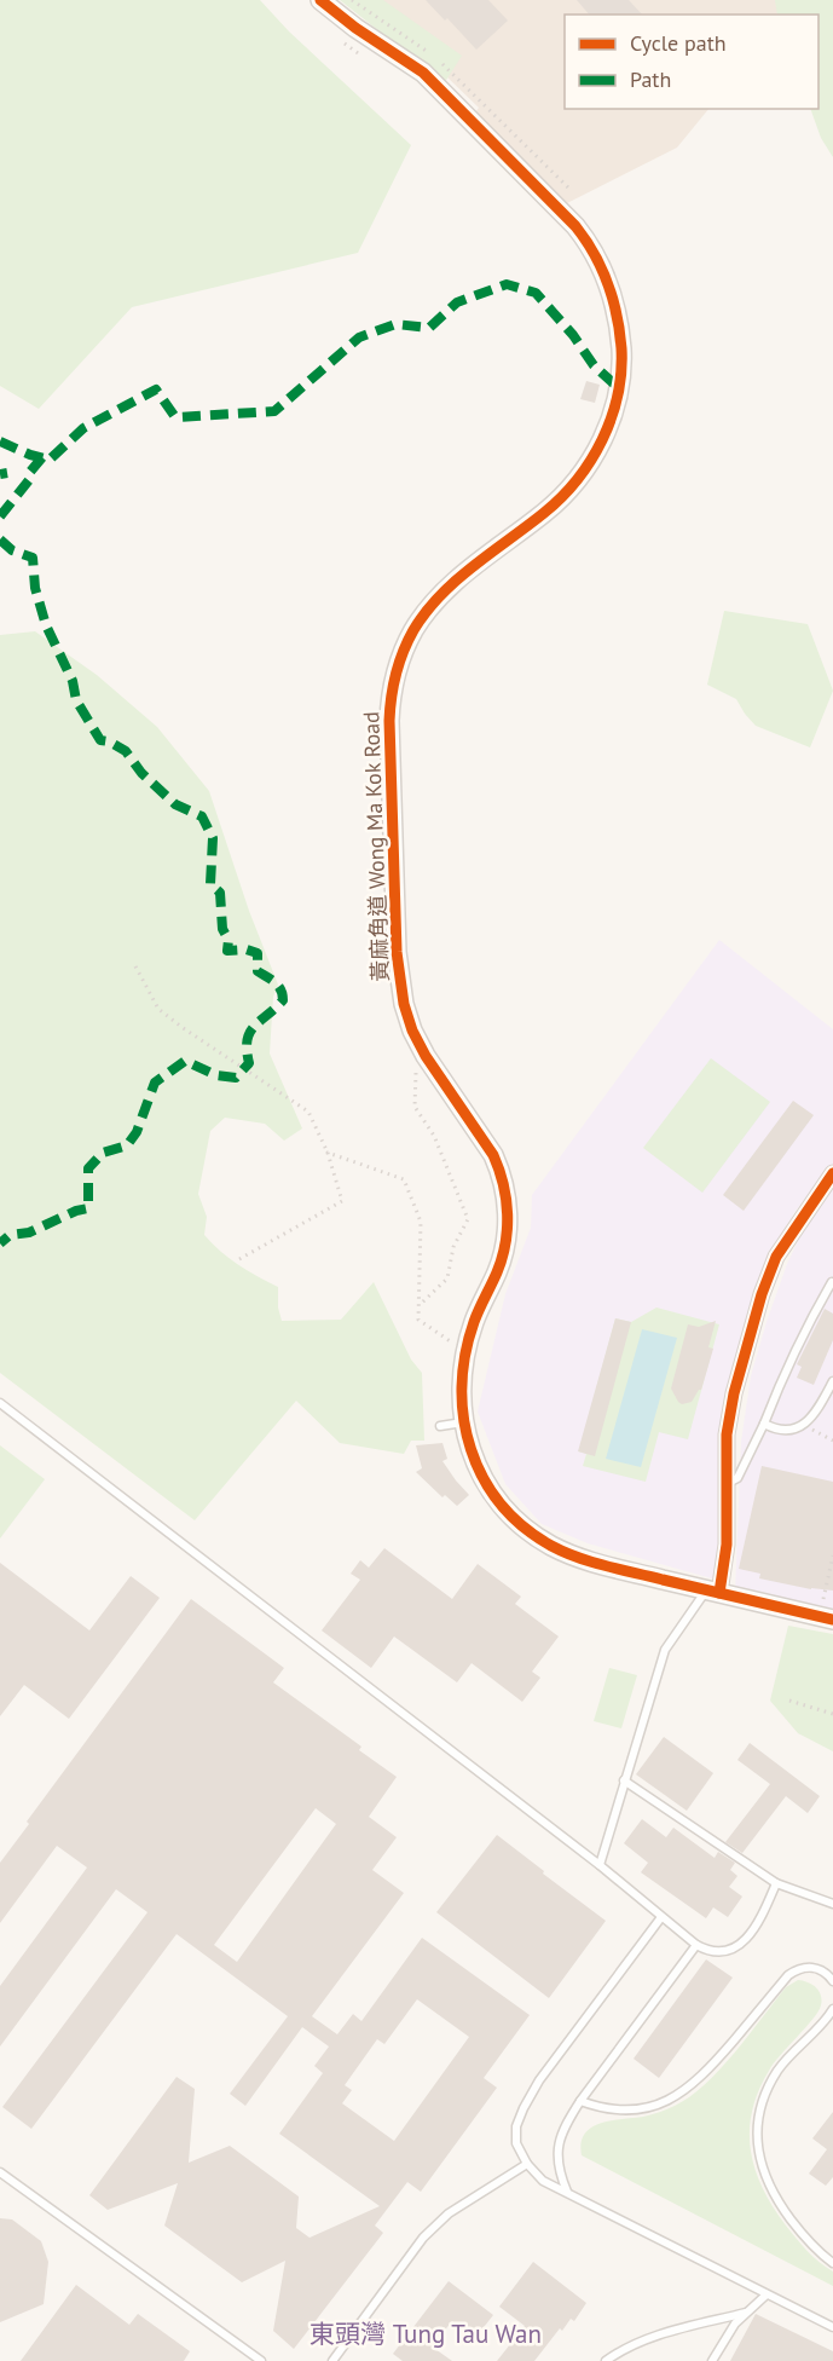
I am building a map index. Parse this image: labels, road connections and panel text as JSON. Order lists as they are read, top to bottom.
{
  "streets": {
    "street": ["黃麻角道 Wong Ma Kok Road"]
  },
  "districts": ["東頭灣 Tung Tau Wan"],
  "legend": ["Cycle path", "Path"]
}
